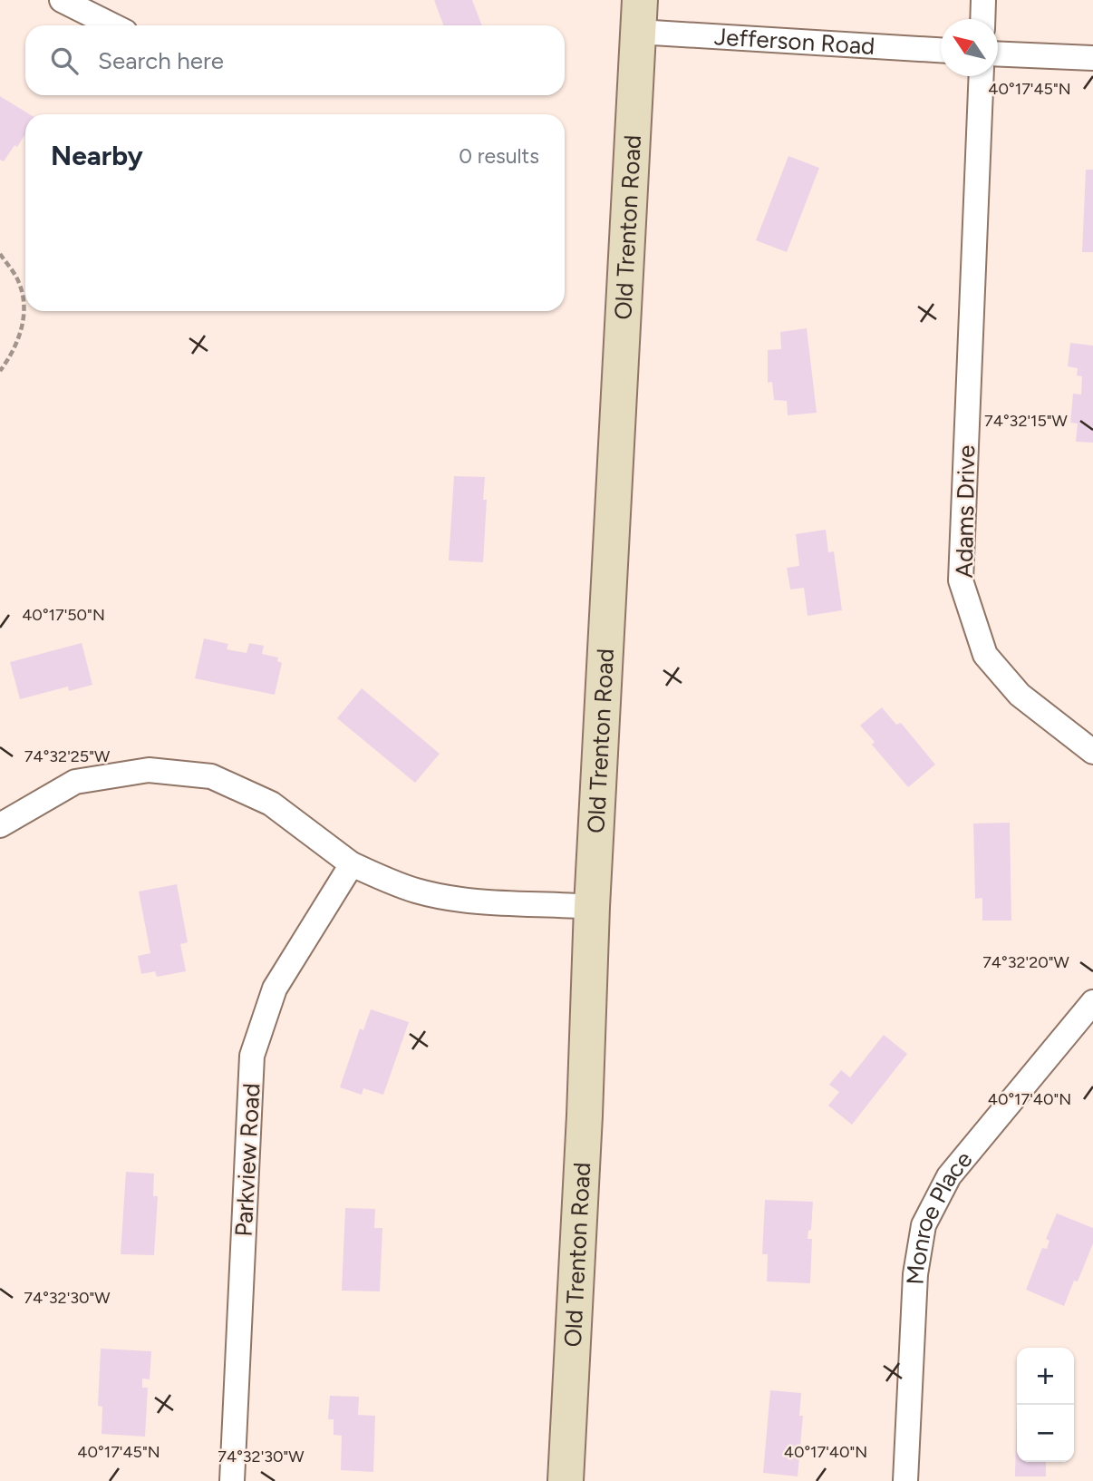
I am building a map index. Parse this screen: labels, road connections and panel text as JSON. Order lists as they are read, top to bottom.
{
  "streets": {
    "main road": ["Old Trenton Road"],
    "street": [
      "Jefferson Road",
      "Adams Drive",
      "Parkview Road",
      "Monroe Place"
    ]
  },
  "crossings": [
    ["Jefferson Road", "Old Trenton Road"]
  ],
  "north": "top left",
  "page": {
    "search": "Search here",
    "heading": ["Nearby", "0 results"],
    "map_buttons": ["+", "−"]
  },
  "coordinates": [
    "40°17'45\"N",
    "74°32'15\"W",
    "40°17'50\"N",
    "74°32'25\"W",
    "74°32'20\"W",
    "40°17'40\"N",
    "74°32'30\"W"
  ]
}
